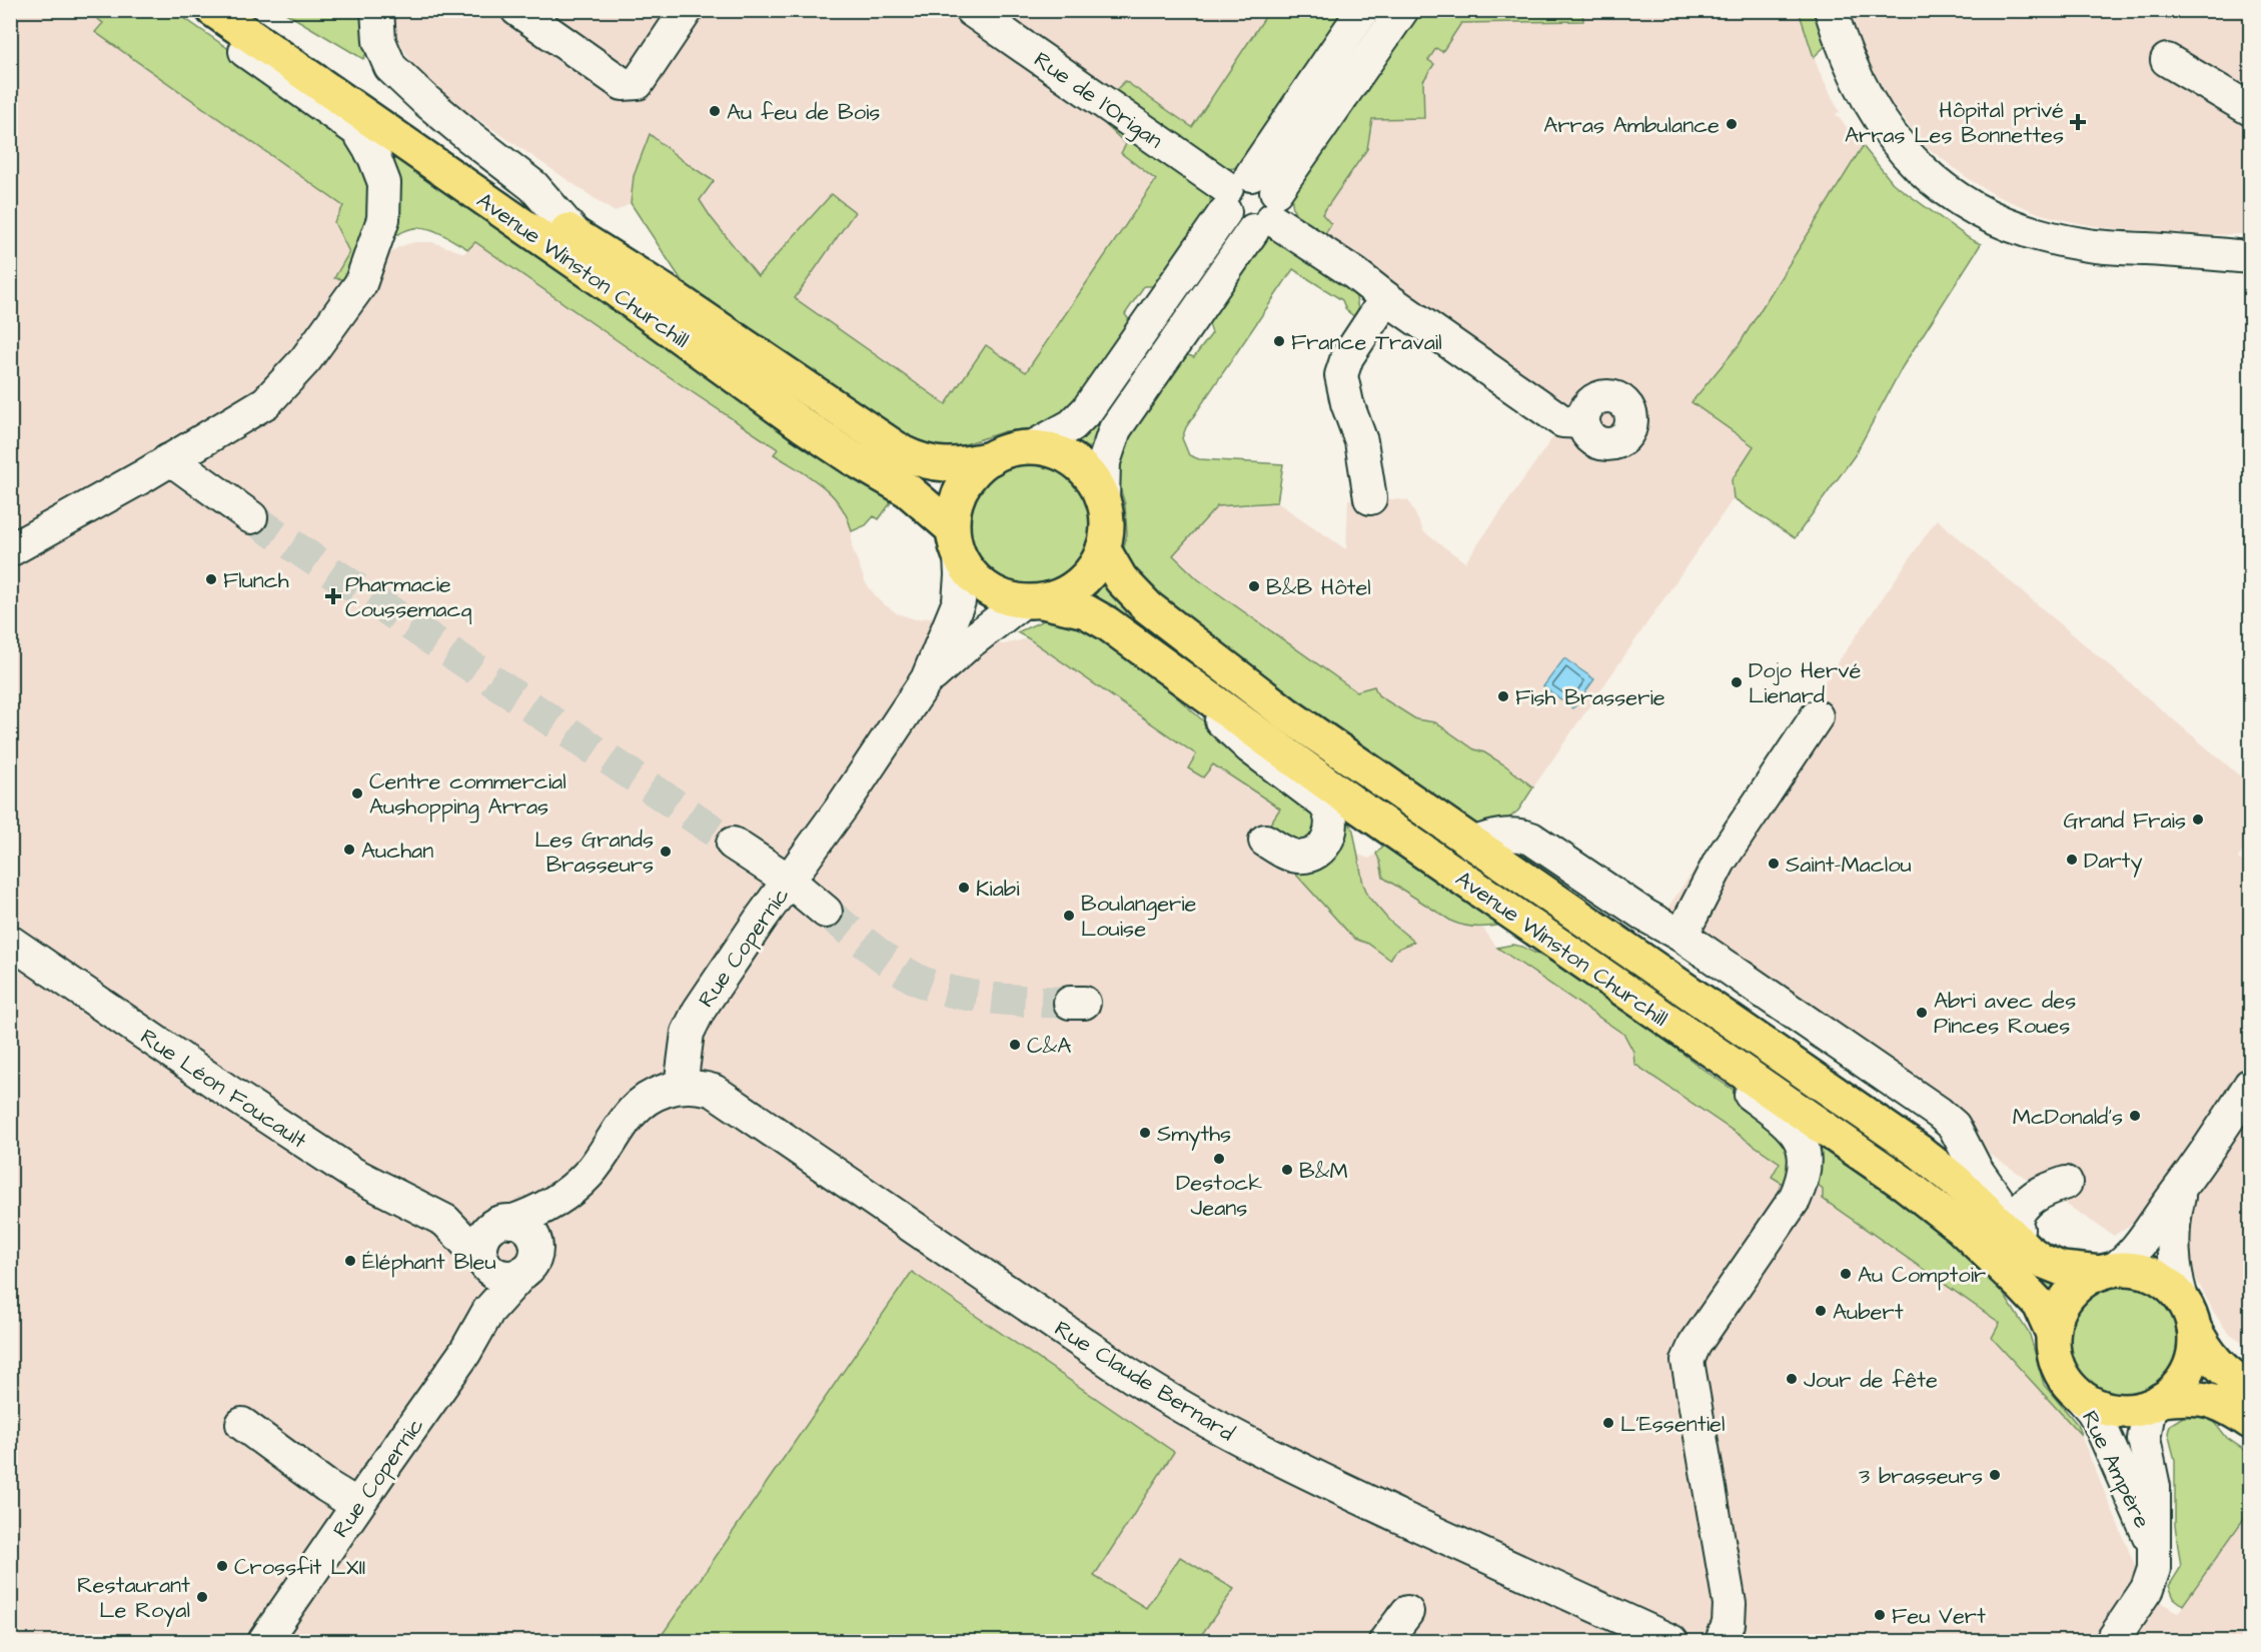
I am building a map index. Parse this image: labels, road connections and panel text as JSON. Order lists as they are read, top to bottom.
{
  "streets": {
    "main road": ["Avenue Winston Churchill"],
    "street": [
      "Rue de l'Origan",
      "Rue Copernic",
      "Rue Léon Foucault",
      "Rue Claude Bernard",
      "Rue Ampère"
    ]
  },
  "crossings": [
    ["Avenue Winston Churchill", "Rue Ampère"],
    ["Rue Copernic", "Rue Léon Foucault"],
    ["Rue Copernic", "Rue Claude Bernard"]
  ],
  "places": {
    "other": [
      "Au feu de Bois",
      "Arras Ambulance",
      "France Travail",
      "Flunch",
      "B&B Hôtel",
      "Dojo Hervé Lienard",
      "Fish Brasserie",
      "Centre commercial Aushopping Arras",
      "Grand Frais",
      "Auchan",
      "Les Grands Brasseurs",
      "Darty",
      "Saint-Maclou",
      "Kiabi",
      "Boulangerie Louise",
      "Abri avec des Pinces Roues",
      "C&A",
      "McDonald's",
      "Smyths",
      "Destock Jeans",
      "B&M",
      "Éléphant Bleu",
      "Au Comptoir",
      "Aubert",
      "Jour de fête",
      "L’Essentiel",
      "3 brasseurs",
      "Crossfit LXII",
      "Restaurant Le Royal",
      "Feu Vert"
    ],
    "health": ["Hôpital privé Arras Les Bonnettes", "Pharmacie Coussemacq"]
  }
}
